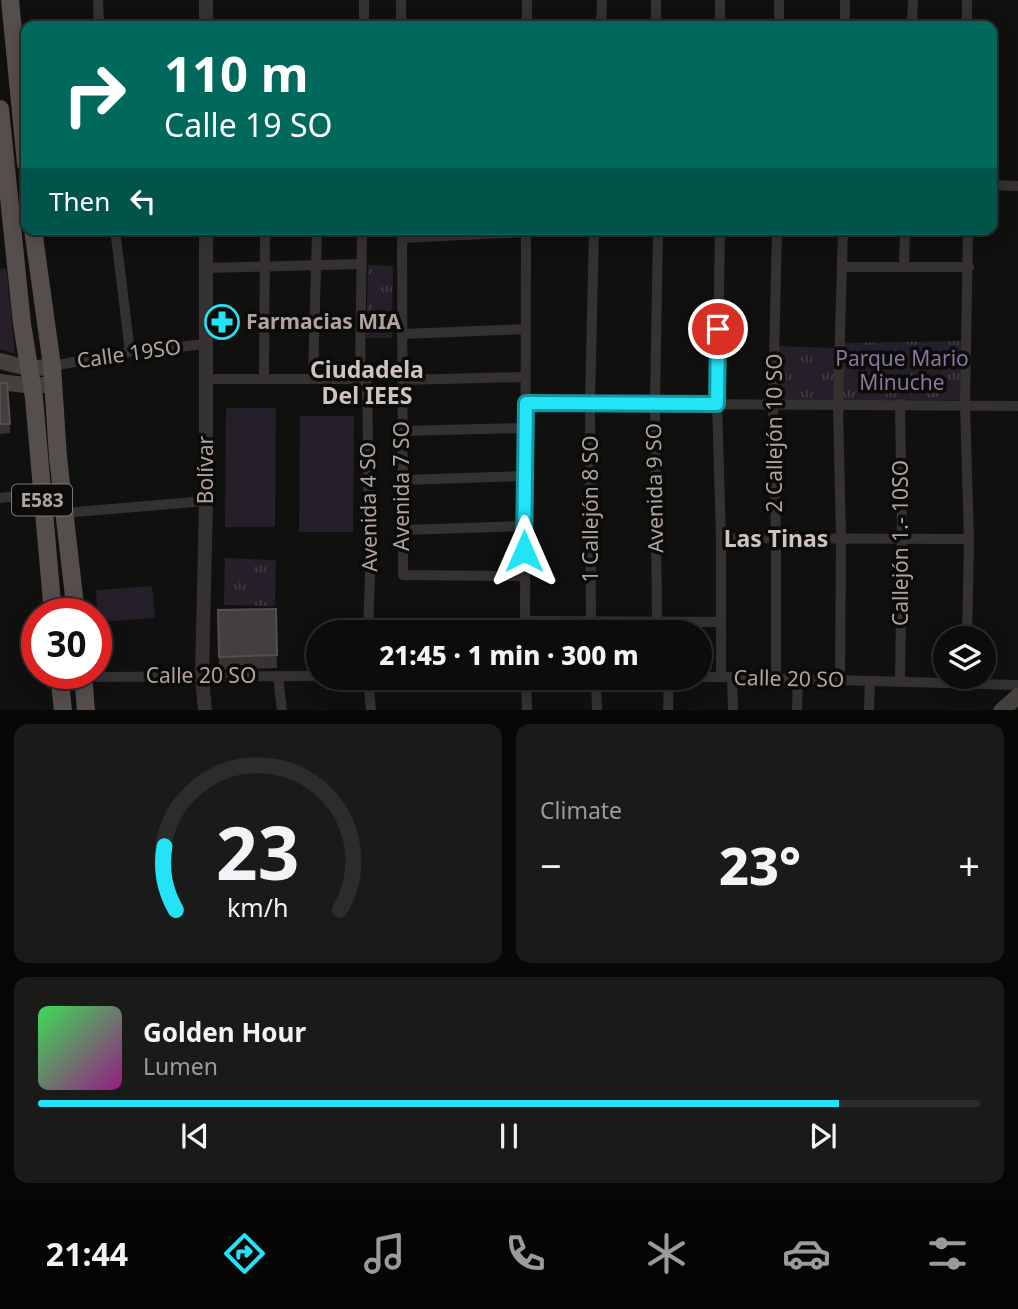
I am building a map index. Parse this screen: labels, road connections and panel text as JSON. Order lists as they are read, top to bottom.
{
  "streets": {
    "main road": ["E583"],
    "street": [
      "Calle 19SO",
      "2 Callejón 10 SO",
      "Bolívar",
      "Avenida 7 SO",
      "Avenida 9 SO",
      "Avenida 4 SO",
      "1 Callejón 8 SO",
      "Callejón 1.- 10SO",
      "Calle 20 SO"
    ]
  },
  "crossings": [
    ["Calle 19SO", "Bolívar"],
    ["Calle 19SO", "E583"],
    ["2 Callejón 10 SO", "Calle 20 SO"],
    ["Bolívar", "Calle 20 SO"],
    ["Callejón 1.- 10SO", "Calle 20 SO"]
  ],
  "districts": ["Ciudadela Del IEES", "Las Tinas"],
  "parks": ["Parque Mario Minuche"],
  "places": {
    "pharmacy": ["Farmacias MIA"]
  },
  "page": {
    "turn": ["110 m", "Calle 19 SO"],
    "then": "Then",
    "limit": "30",
    "trip": "21:45 · 1 min · 300 m",
    "tile": "Climate",
    "heat": ["−", "23°", "+"],
    "song": ["Golden Hour", "Lumen"],
    "tabs": "21:44",
    "gauge": ["23", "km/h"]
  }
}
